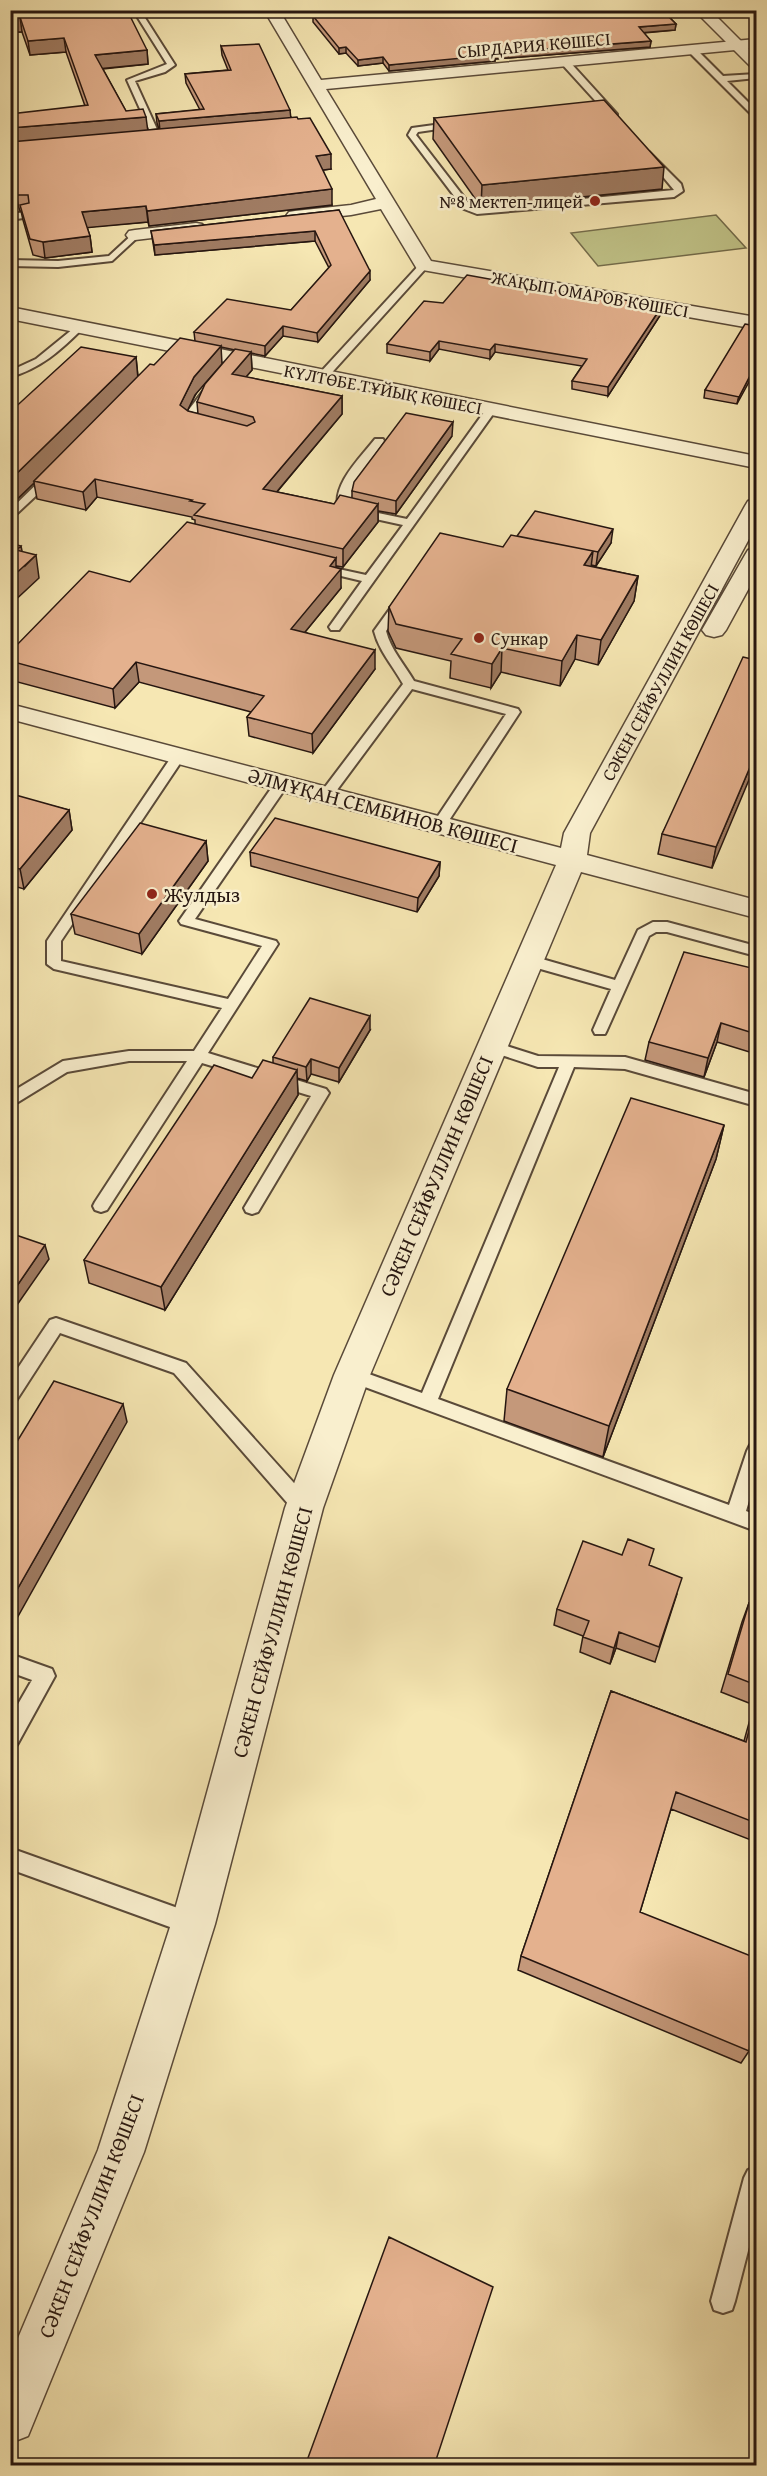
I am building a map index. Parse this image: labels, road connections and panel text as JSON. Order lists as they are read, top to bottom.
{
  "streets": {
    "street": [
      "СЫРДАРИЯ КӨШЕСІ",
      "ЖАҚЫП ОМАРОВ КӨШЕСІ",
      "КҮЛТӨБЕ ТҰЙЫҚ КӨШЕСІ",
      "СӘКЕН СЕЙФУЛЛИН КӨШЕСІ",
      "ӘЛМҰҚАН СЕМБИНОВ КӨШЕСІ"
    ]
  },
  "crossings": [
    ["СӘКЕН СЕЙФУЛЛИН КӨШЕСІ", "ӘЛМҰҚАН СЕМБИНОВ КӨШЕСІ"]
  ],
  "places": ["№8 мектеп-лицей", "Сункар", "Жулдыз"]
}
